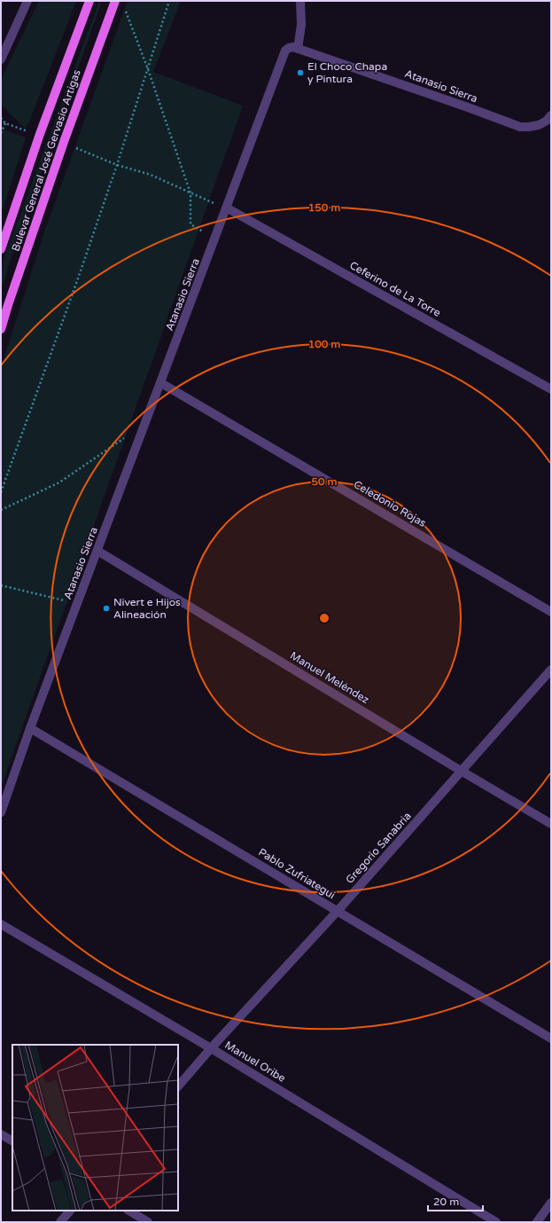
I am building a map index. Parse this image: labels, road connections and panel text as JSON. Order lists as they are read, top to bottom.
{
  "streets": {
    "main road": ["Bulevar General José Gervasio Artigas"],
    "street": [
      "Atanasio Sierra",
      "Ceferino de La Torre",
      "Celedonio Rojas",
      "Manuel Meléndez",
      "Gregorio Sanabria",
      "Pablo Zufriategui",
      "Manuel Oribe"
    ]
  },
  "crossings": [
    ["Atanasio Sierra", "Ceferino de La Torre"],
    ["Atanasio Sierra", "Celedonio Rojas"],
    ["Atanasio Sierra", "Manuel Meléndez"],
    ["Atanasio Sierra", "Pablo Zufriategui"],
    ["Manuel Meléndez", "Gregorio Sanabria"],
    ["Gregorio Sanabria", "Pablo Zufriategui"],
    ["Gregorio Sanabria", "Manuel Oribe"]
  ],
  "places": ["El Choco Chapa y Pintura", "Nivert e Hijos Alineación"],
  "scale_bar": "20 m",
  "rings": ["150 m", "100 m", "50 m"]
}
